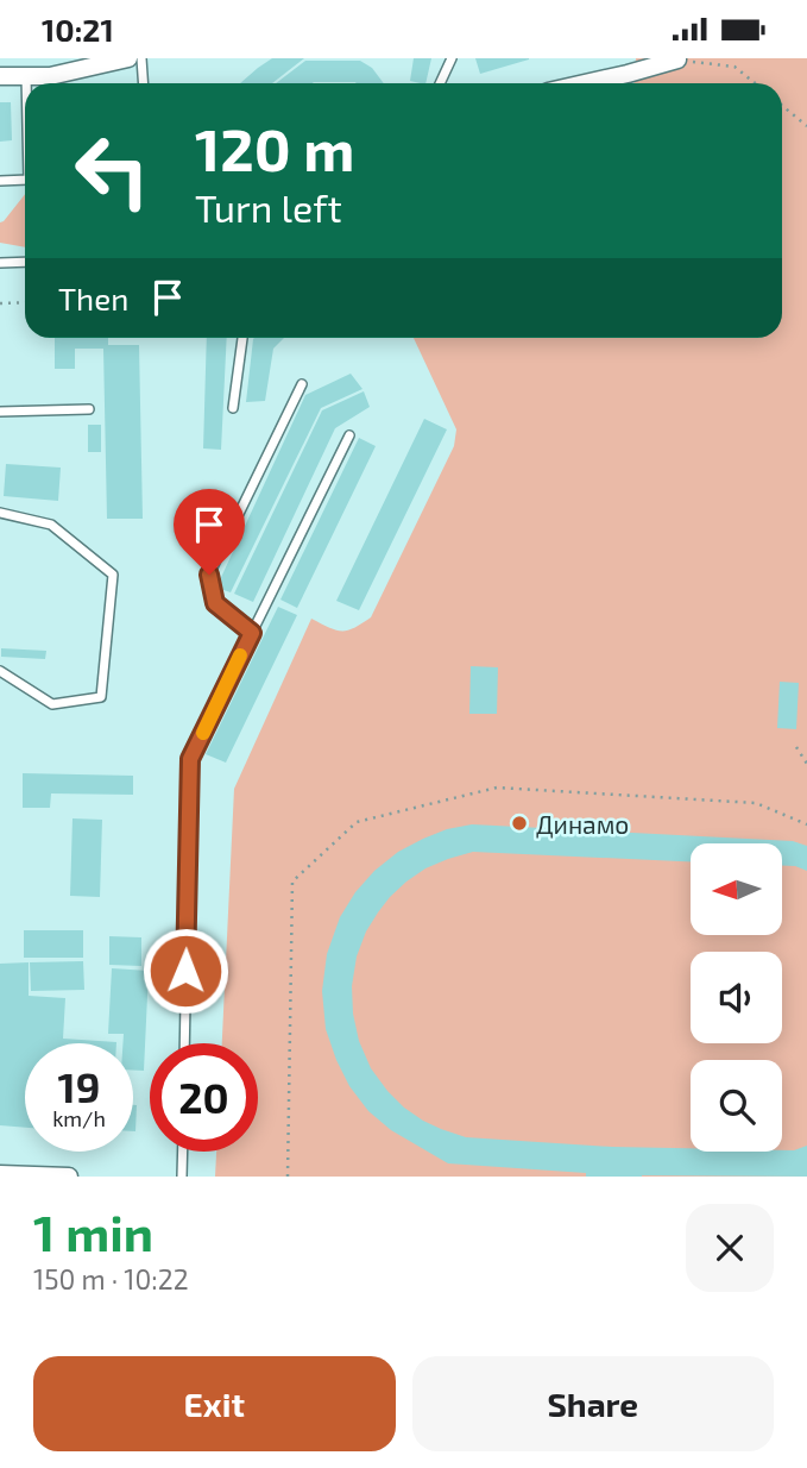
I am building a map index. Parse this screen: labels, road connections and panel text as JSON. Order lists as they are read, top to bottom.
{
  "places": ["Динамо"],
  "north": "left",
  "page": {
    "status": "10:21",
    "turn": ["120 m", "Turn left"],
    "then": "Then",
    "speed": "19 km/h",
    "limit": "20",
    "heading": ["1 min", "150 m · 10:22"],
    "buttons": ["Exit", "Share"]
  }
}
